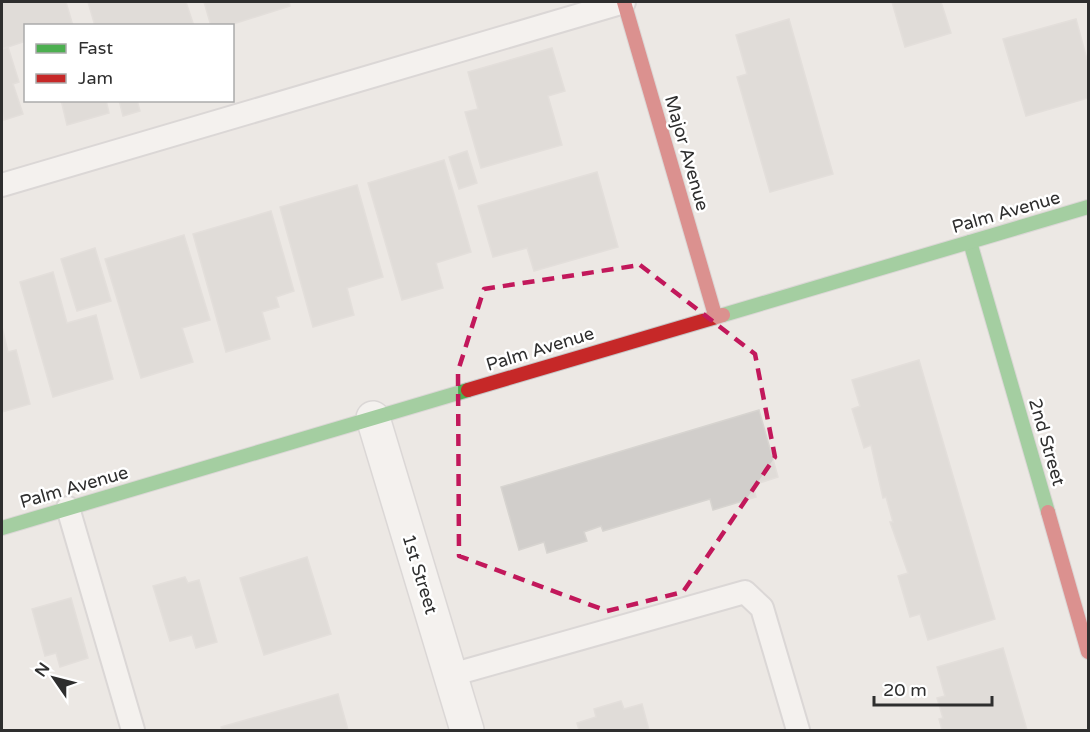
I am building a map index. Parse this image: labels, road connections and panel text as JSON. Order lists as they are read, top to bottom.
{
  "streets": {
    "street": [
      "Major Avenue",
      "Palm Avenue",
      "2nd Street",
      "1st Street"
    ]
  },
  "crossings": [
    ["Major Avenue", "Palm Avenue"],
    ["Palm Avenue", "2nd Street"],
    ["Palm Avenue", "1st Street"]
  ],
  "legend": ["Fast", "Jam"],
  "scale_bar": "20 m",
  "north": "top left"
}
